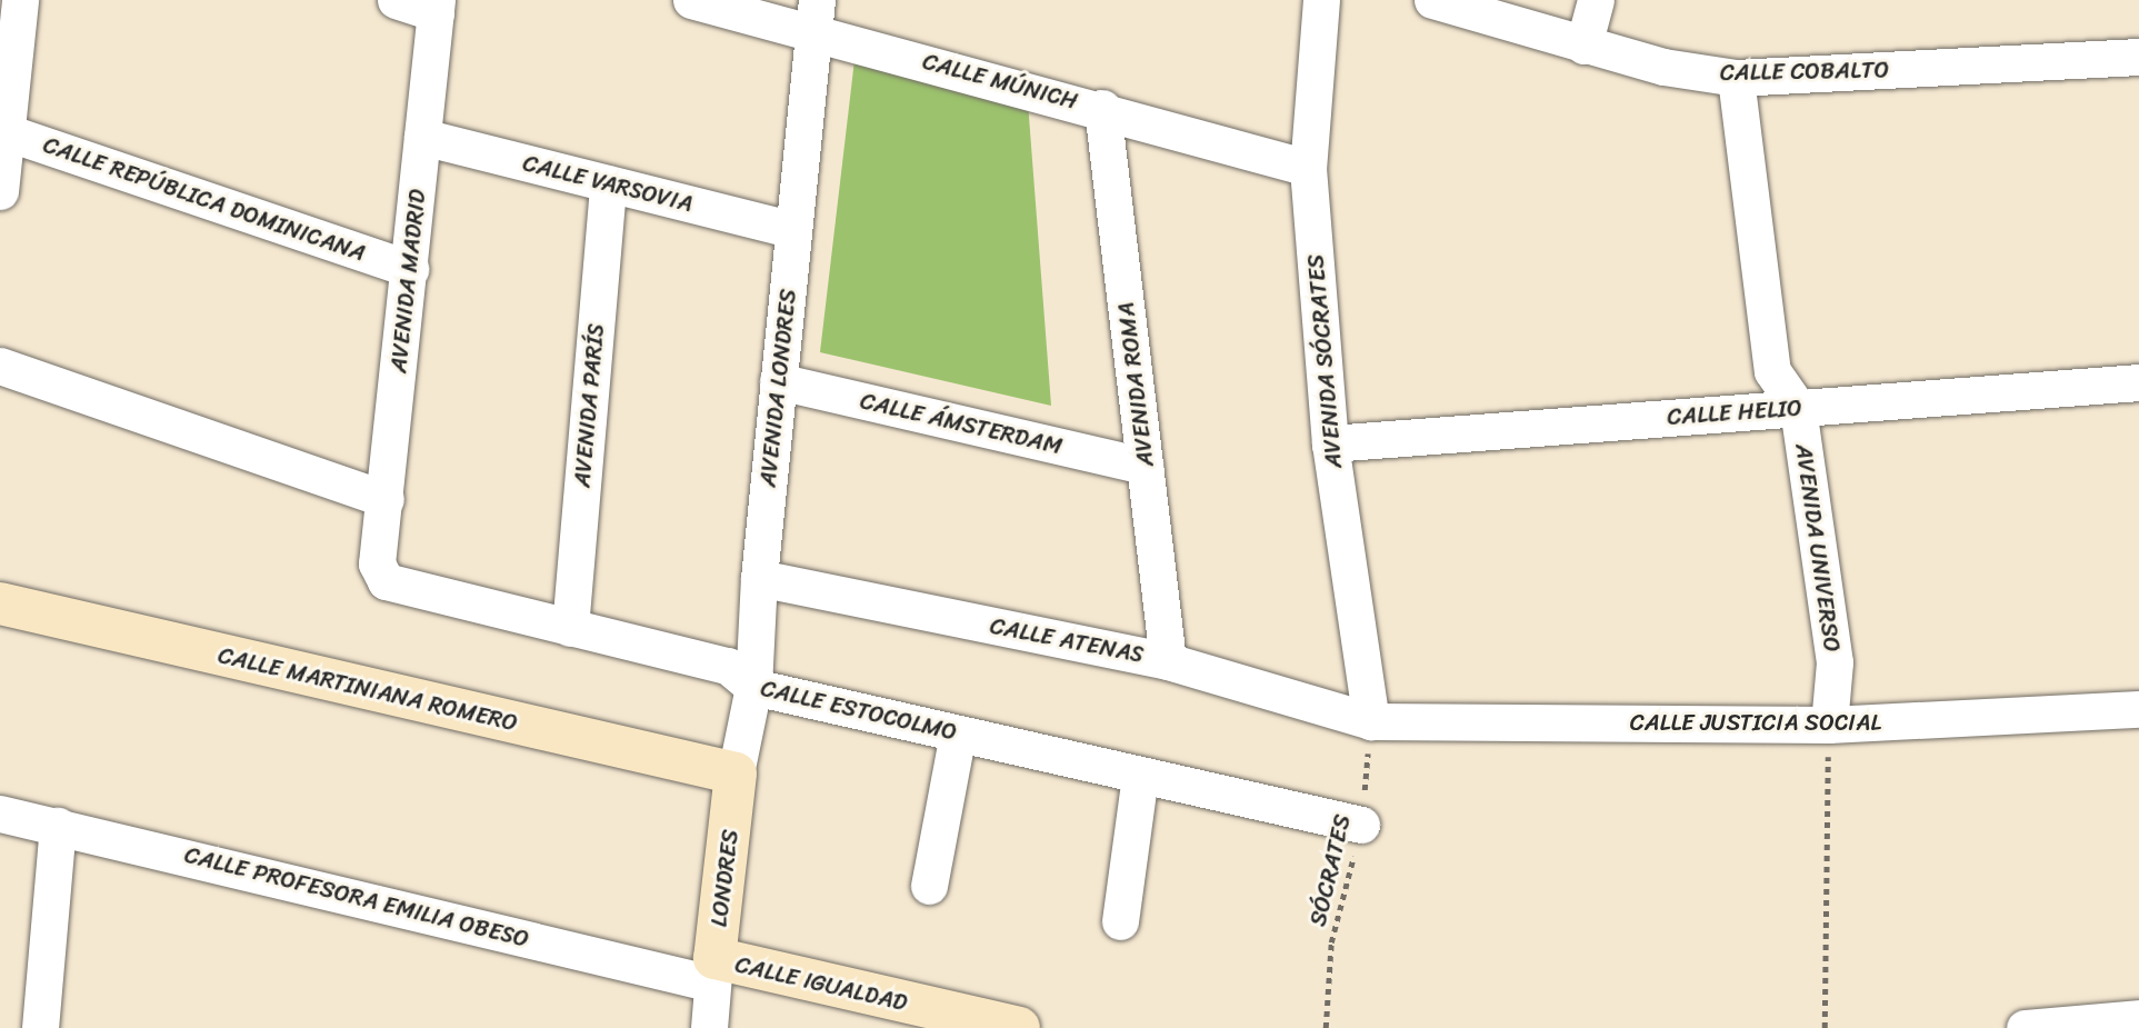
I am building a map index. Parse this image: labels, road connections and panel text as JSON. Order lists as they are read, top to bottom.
{
  "streets": {
    "street": [
      "CALLE COBALTO",
      "CALLE MÚNICH",
      "CALLE VARSOVIA",
      "CALLE REPÚBLICA DOMINICANA",
      "AVENIDA MADRID",
      "AVENIDA SÓCRATES",
      "AVENIDA ROMA",
      "AVENIDA LONDRES",
      "AVENIDA PARÍS",
      "CALLE HELIO",
      "CALLE ÁMSTERDAM",
      "AVENIDA UNIVERSO",
      "CALLE ATENAS",
      "CALLE MARTINIANA ROMERO",
      "CALLE ESTOCOLMO",
      "CALLE JUSTICIA SOCIAL",
      "LONDRES",
      "CALLE PROFESORA EMILIA OBESO",
      "CALLE IGUALDAD"
    ],
    "path": ["SÓCRATES"]
  },
  "crossings": [
    ["CALLE COBALTO", "AVENIDA UNIVERSO"],
    ["CALLE MÚNICH", "AVENIDA SÓCRATES"],
    ["CALLE MÚNICH", "AVENIDA ROMA"],
    ["CALLE MÚNICH", "AVENIDA LONDRES"],
    ["CALLE VARSOVIA", "AVENIDA MADRID"],
    ["CALLE VARSOVIA", "AVENIDA LONDRES"],
    ["CALLE VARSOVIA", "AVENIDA PARÍS"],
    ["CALLE REPÚBLICA DOMINICANA", "AVENIDA MADRID"],
    ["AVENIDA MADRID", "CALLE ESTOCOLMO"],
    ["AVENIDA SÓCRATES", "CALLE HELIO"],
    ["AVENIDA SÓCRATES", "CALLE ATENAS"],
    ["AVENIDA SÓCRATES", "CALLE JUSTICIA SOCIAL"],
    ["AVENIDA SÓCRATES", "SÓCRATES"],
    ["AVENIDA ROMA", "CALLE ÁMSTERDAM"],
    ["AVENIDA ROMA", "CALLE ATENAS"],
    ["AVENIDA LONDRES", "CALLE ÁMSTERDAM"],
    ["AVENIDA LONDRES", "CALLE ATENAS"],
    ["AVENIDA LONDRES", "CALLE MARTINIANA ROMERO"],
    ["AVENIDA LONDRES", "CALLE ESTOCOLMO"],
    ["AVENIDA LONDRES", "LONDRES"],
    ["AVENIDA PARÍS", "CALLE ESTOCOLMO"],
    ["CALLE HELIO", "AVENIDA UNIVERSO"],
    ["AVENIDA UNIVERSO", "CALLE JUSTICIA SOCIAL"],
    ["CALLE ATENAS", "CALLE JUSTICIA SOCIAL"],
    ["CALLE ATENAS", "SÓCRATES"],
    ["CALLE MARTINIANA ROMERO", "LONDRES"],
    ["CALLE ESTOCOLMO", "SÓCRATES"],
    ["CALLE JUSTICIA SOCIAL", "SÓCRATES"],
    ["LONDRES", "CALLE PROFESORA EMILIA OBESO"],
    ["LONDRES", "CALLE IGUALDAD"],
    ["CALLE PROFESORA EMILIA OBESO", "CALLE IGUALDAD"]
  ]
}
